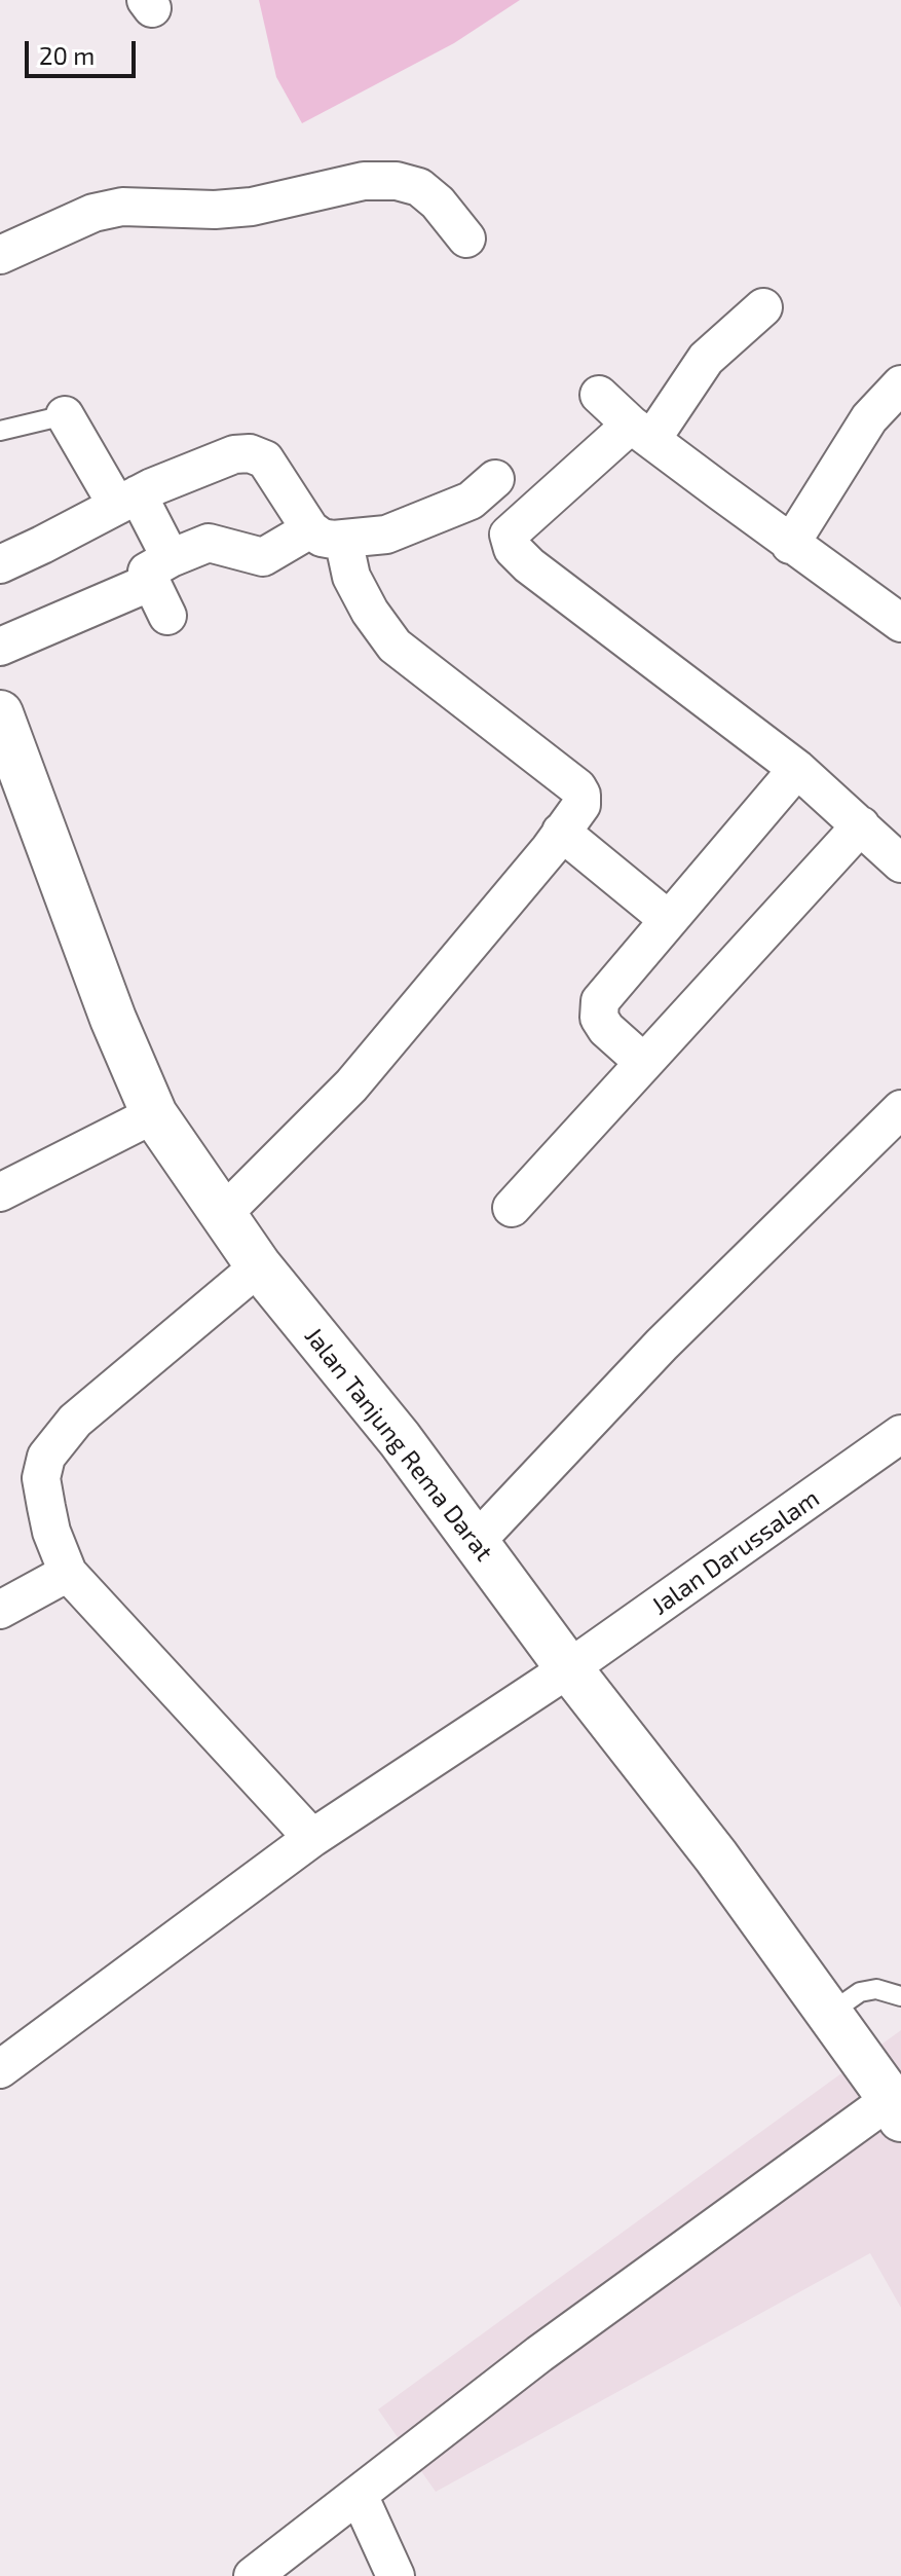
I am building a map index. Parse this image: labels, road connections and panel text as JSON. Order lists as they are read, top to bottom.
{
  "streets": {
    "street": ["Jalan Tanjung Rema Darat", "Jalan Darussalam"]
  },
  "crossings": [
    ["Jalan Tanjung Rema Darat", "Jalan Darussalam"]
  ],
  "scale_bar": "20 m"
}
